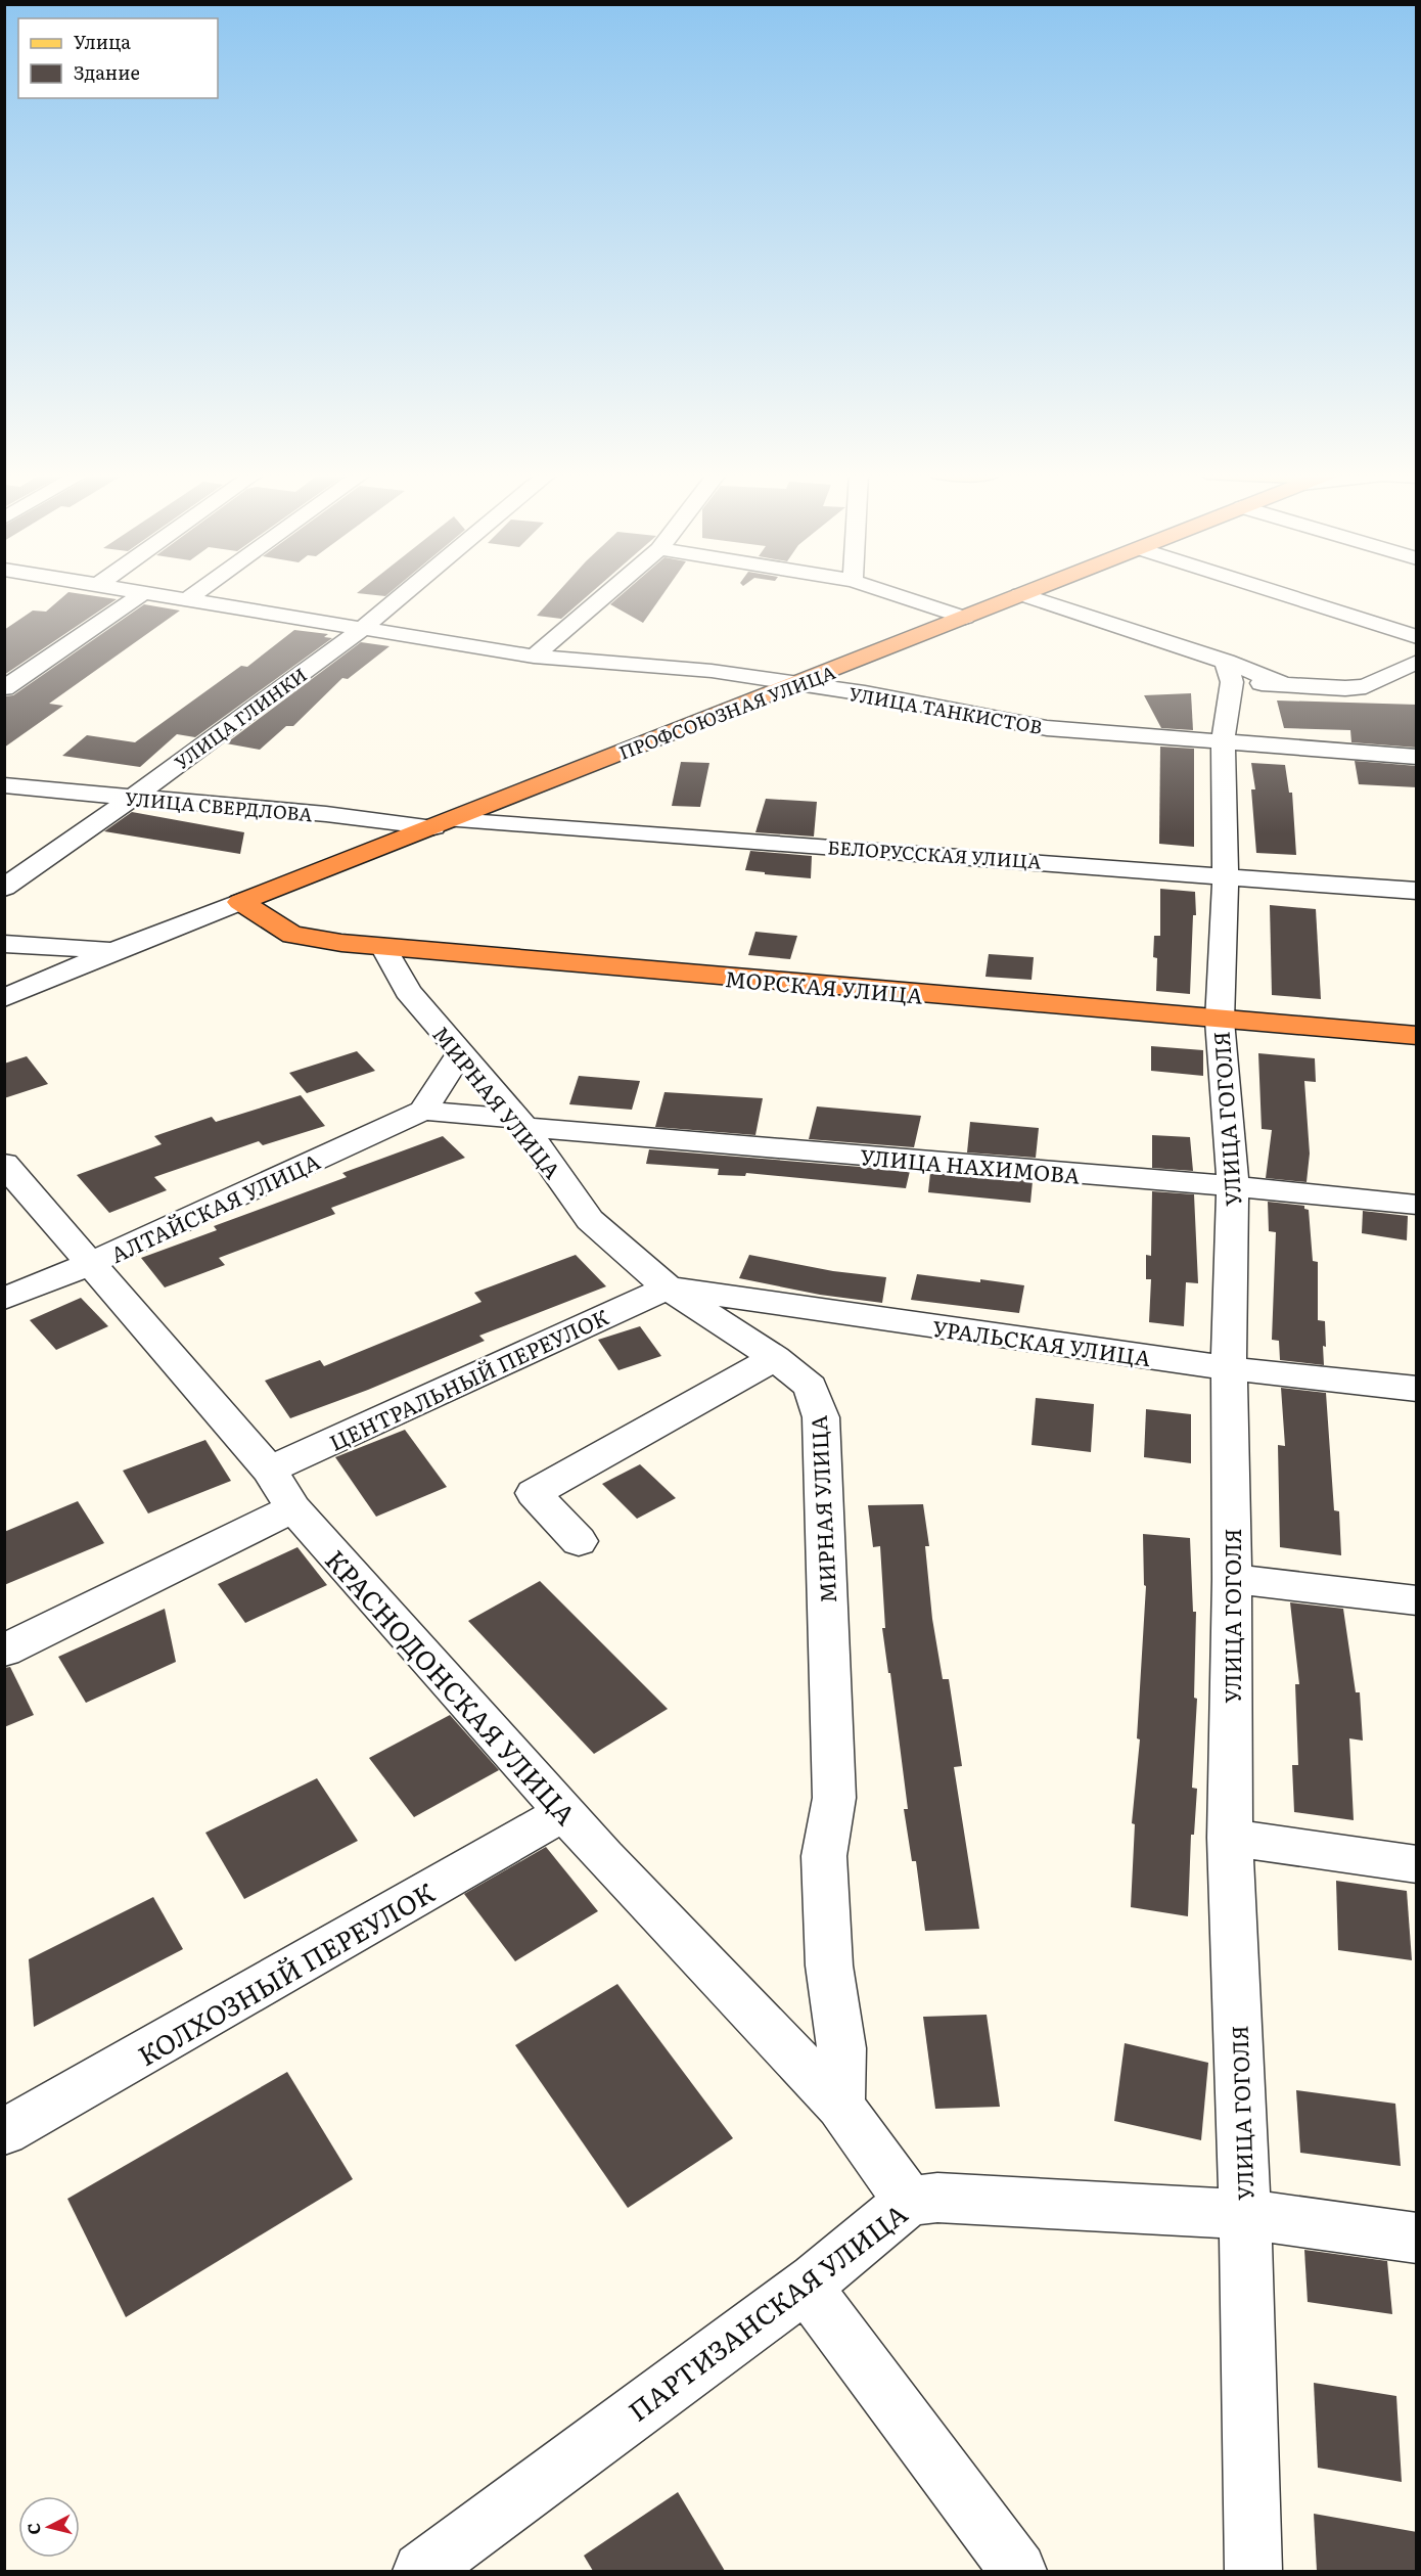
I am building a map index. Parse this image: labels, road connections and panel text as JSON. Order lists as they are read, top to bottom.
{
  "streets": {
    "highway": ["ПРОФСОЮЗНАЯ УЛИЦА", "МОРСКАЯ УЛИЦА"],
    "street": [
      "УЛИЦА ТАНКИСТОВ",
      "УЛИЦА ГЛИНКИ",
      "УЛИЦА СВЕРДЛОВА",
      "БЕЛОРУССКАЯ УЛИЦА",
      "МИРНАЯ УЛИЦА",
      "УЛИЦА ГОГОЛЯ",
      "УЛИЦА НАХИМОВА",
      "АЛТАЙСКАЯ УЛИЦА",
      "УРАЛЬСКАЯ УЛИЦА",
      "ЦЕНТРАЛЬНЫЙ ПЕРЕУЛОК",
      "КРАСНОДОНСКАЯ УЛИЦА",
      "КОЛХОЗНЫЙ ПЕРЕУЛОК",
      "ПАРТИЗАНСКАЯ УЛИЦА"
    ]
  },
  "crossings": [
    ["УЛИЦА ТАНКИСТОВ", "ПРОФСОЮЗНАЯ УЛИЦА"],
    ["УЛИЦА ТАНКИСТОВ", "УЛИЦА ГЛИНКИ"],
    ["УЛИЦА ТАНКИСТОВ", "УЛИЦА ГОГОЛЯ"],
    ["ПРОФСОЮЗНАЯ УЛИЦА", "УЛИЦА СВЕРДЛОВА"],
    ["ПРОФСОЮЗНАЯ УЛИЦА", "БЕЛОРУССКАЯ УЛИЦА"],
    ["ПРОФСОЮЗНАЯ УЛИЦА", "МОРСКАЯ УЛИЦА"],
    ["УЛИЦА ГЛИНКИ", "УЛИЦА СВЕРДЛОВА"],
    ["УЛИЦА СВЕРДЛОВА", "БЕЛОРУССКАЯ УЛИЦА"],
    ["БЕЛОРУССКАЯ УЛИЦА", "УЛИЦА ГОГОЛЯ"],
    ["МОРСКАЯ УЛИЦА", "МИРНАЯ УЛИЦА"],
    ["МОРСКАЯ УЛИЦА", "УЛИЦА ГОГОЛЯ"],
    ["МИРНАЯ УЛИЦА", "УЛИЦА НАХИМОВА"],
    ["МИРНАЯ УЛИЦА", "УРАЛЬСКАЯ УЛИЦА"],
    ["МИРНАЯ УЛИЦА", "ЦЕНТРАЛЬНЫЙ ПЕРЕУЛОК"],
    ["МИРНАЯ УЛИЦА", "КРАСНОДОНСКАЯ УЛИЦА"],
    ["УЛИЦА ГОГОЛЯ", "УЛИЦА НАХИМОВА"],
    ["УЛИЦА ГОГОЛЯ", "УРАЛЬСКАЯ УЛИЦА"],
    ["УЛИЦА ГОГОЛЯ", "ПАРТИЗАНСКАЯ УЛИЦА"],
    ["УЛИЦА НАХИМОВА", "АЛТАЙСКАЯ УЛИЦА"],
    ["АЛТАЙСКАЯ УЛИЦА", "КРАСНОДОНСКАЯ УЛИЦА"],
    ["УРАЛЬСКАЯ УЛИЦА", "ЦЕНТРАЛЬНЫЙ ПЕРЕУЛОК"],
    ["ЦЕНТРАЛЬНЫЙ ПЕРЕУЛОК", "КРАСНОДОНСКАЯ УЛИЦА"],
    ["КРАСНОДОНСКАЯ УЛИЦА", "КОЛХОЗНЫЙ ПЕРЕУЛОК"],
    ["КРАСНОДОНСКАЯ УЛИЦА", "ПАРТИЗАНСКАЯ УЛИЦА"]
  ],
  "legend": ["Улица", "Здание"],
  "north": "left"
}
